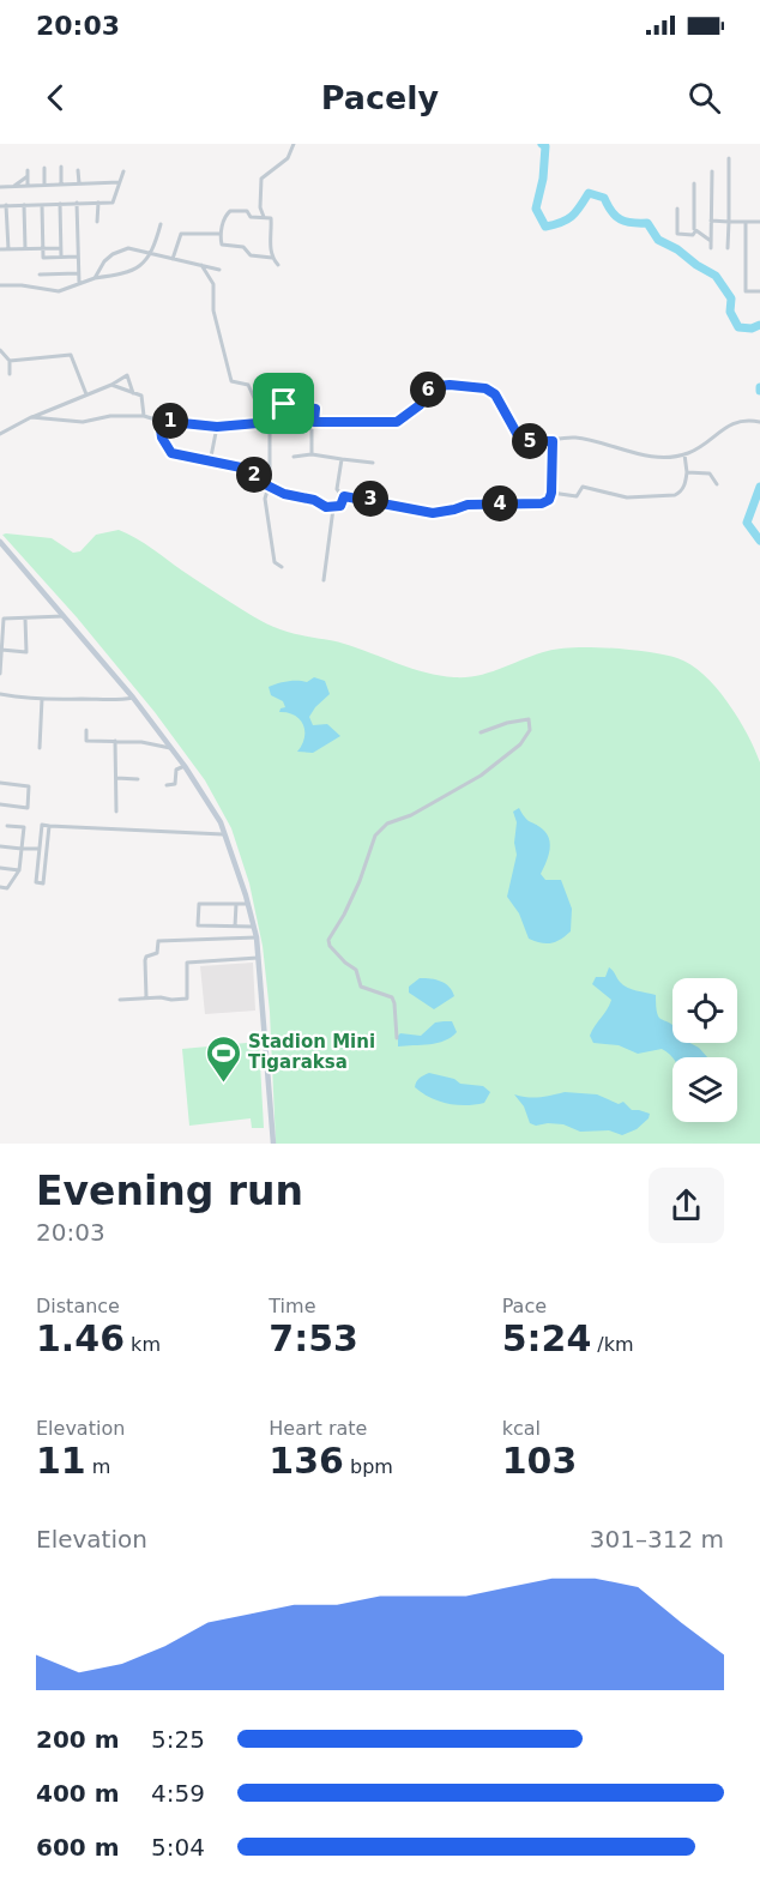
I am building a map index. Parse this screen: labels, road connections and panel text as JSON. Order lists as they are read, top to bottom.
{
  "places": {
    "sports": ["Stadion Mini Tigaraksa"]
  },
  "page": {
    "status": "20:03",
    "header": "Pacely",
    "pins": [
      "6",
      "1",
      "5",
      "2",
      "3",
      "4"
    ],
    "heading": ["Evening run", "20:03"],
    "stats": [
      ["Distance", "1.46 km"],
      ["Time", "7:53"],
      ["Pace", "5:24 /km"],
      ["Elevation", "11 m"],
      ["Heart rate", "136 bpm"],
      ["kcal", "103"]
    ],
    "chart": ["Elevation", "301–312 m"],
    "list": [
      {
        "name": "200 m",
        "note": "5:25"
      },
      {
        "name": "400 m",
        "note": "4:59"
      },
      {
        "name": "600 m",
        "note": "5:04"
      }
    ]
  }
}
